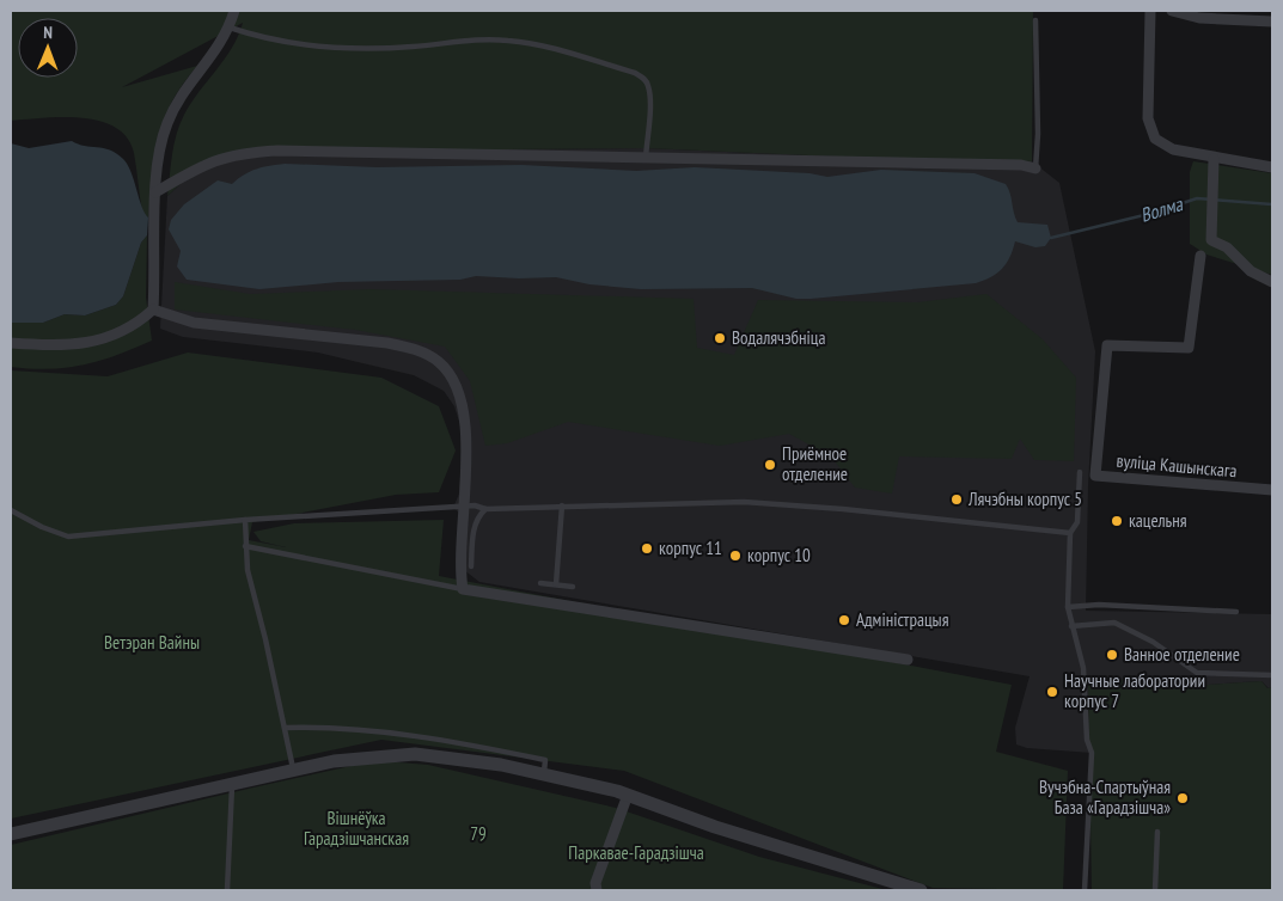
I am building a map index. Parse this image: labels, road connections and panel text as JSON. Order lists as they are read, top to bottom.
{
  "streets": {
    "street": ["вуліца Кашынскага"]
  },
  "water": ["Волма"],
  "parks": [
    "Ветэран Вайны",
    "Вішнёўка Гарадзішчанская",
    "79",
    "Паркавае-Гарадзішча"
  ],
  "places": [
    "Водалячэбніца",
    "Приёмное отделение",
    "Лячэбны корпус 5",
    "кацельня",
    "корпус 11",
    "корпус 10",
    "Адміністрацыя",
    "Ванное отделение",
    "Научные лаборатории корпус 7",
    "Вучэбна-Спартыўная База «Гарадзішча»"
  ],
  "north": "top"
}
